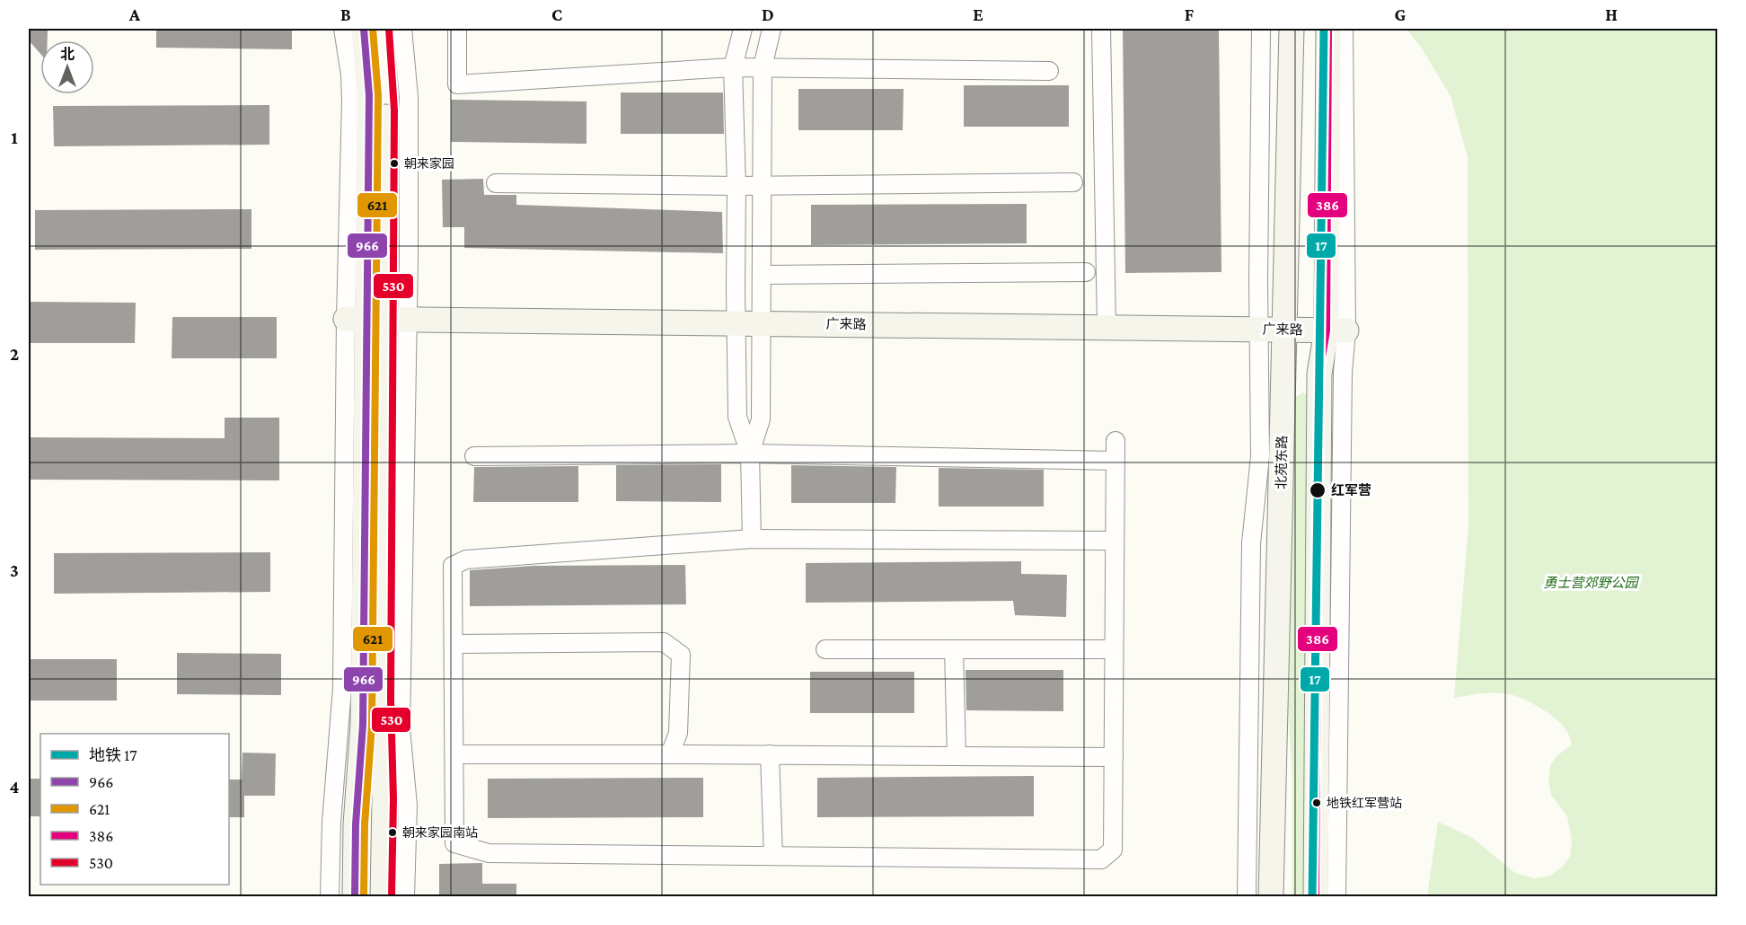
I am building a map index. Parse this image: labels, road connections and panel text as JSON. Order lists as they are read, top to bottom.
{
  "streets": {
    "street": ["广来路", "北苑东路"]
  },
  "crossings": [
    ["广来路", "北苑东路"]
  ],
  "parks": ["勇士营郊野公园"],
  "places": [
    "朝来家园",
    "红军营",
    "地铁红军营站",
    "朝来家园南站"
  ],
  "lines": [
    "metro line 17",
    "transit line 966",
    "transit line 621",
    "transit line 386",
    "transit line 530"
  ],
  "legend": [
    "地铁 17",
    "966",
    "621",
    "386",
    "530"
  ],
  "north": "top",
  "grid": {
    "columns": [
      "A",
      "B",
      "C",
      "D",
      "E",
      "F",
      "G",
      "H"
    ],
    "rows": [
      "1",
      "2",
      "3",
      "4"
    ]
  }
}
